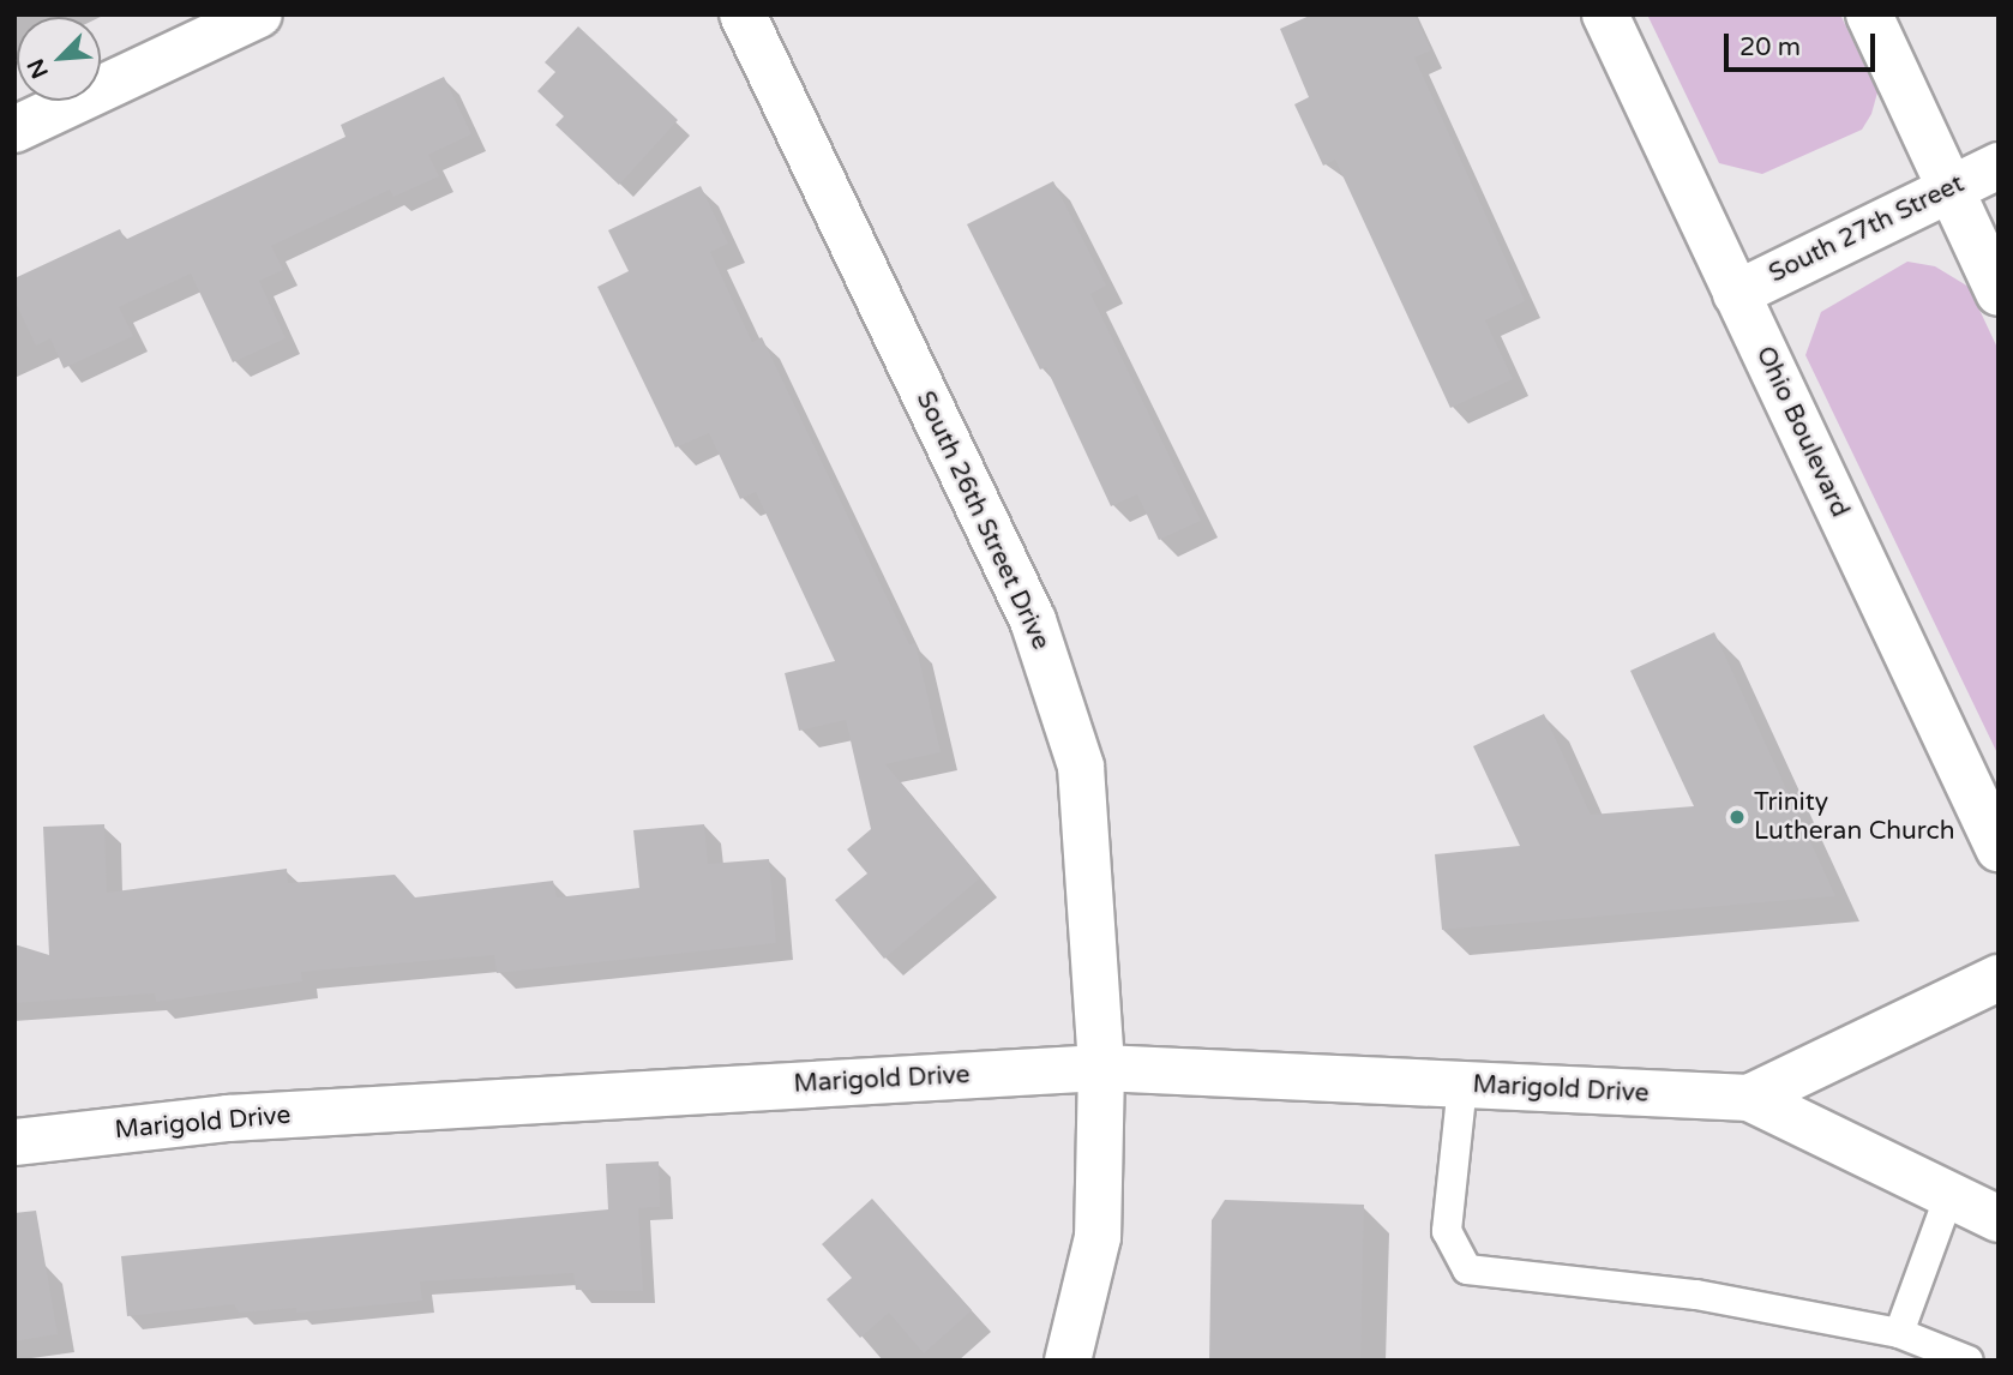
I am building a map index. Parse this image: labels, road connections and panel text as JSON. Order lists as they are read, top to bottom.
{
  "streets": {
    "street": [
      "South 27th Street",
      "Ohio Boulevard",
      "South 26th Street Drive",
      "Marigold Drive"
    ]
  },
  "crossings": [
    ["South 27th Street", "Ohio Boulevard"],
    ["South 26th Street Drive", "Marigold Drive"]
  ],
  "places": ["Trinity Lutheran Church"],
  "scale_bar": "20 m",
  "north": "bottom left"
}
